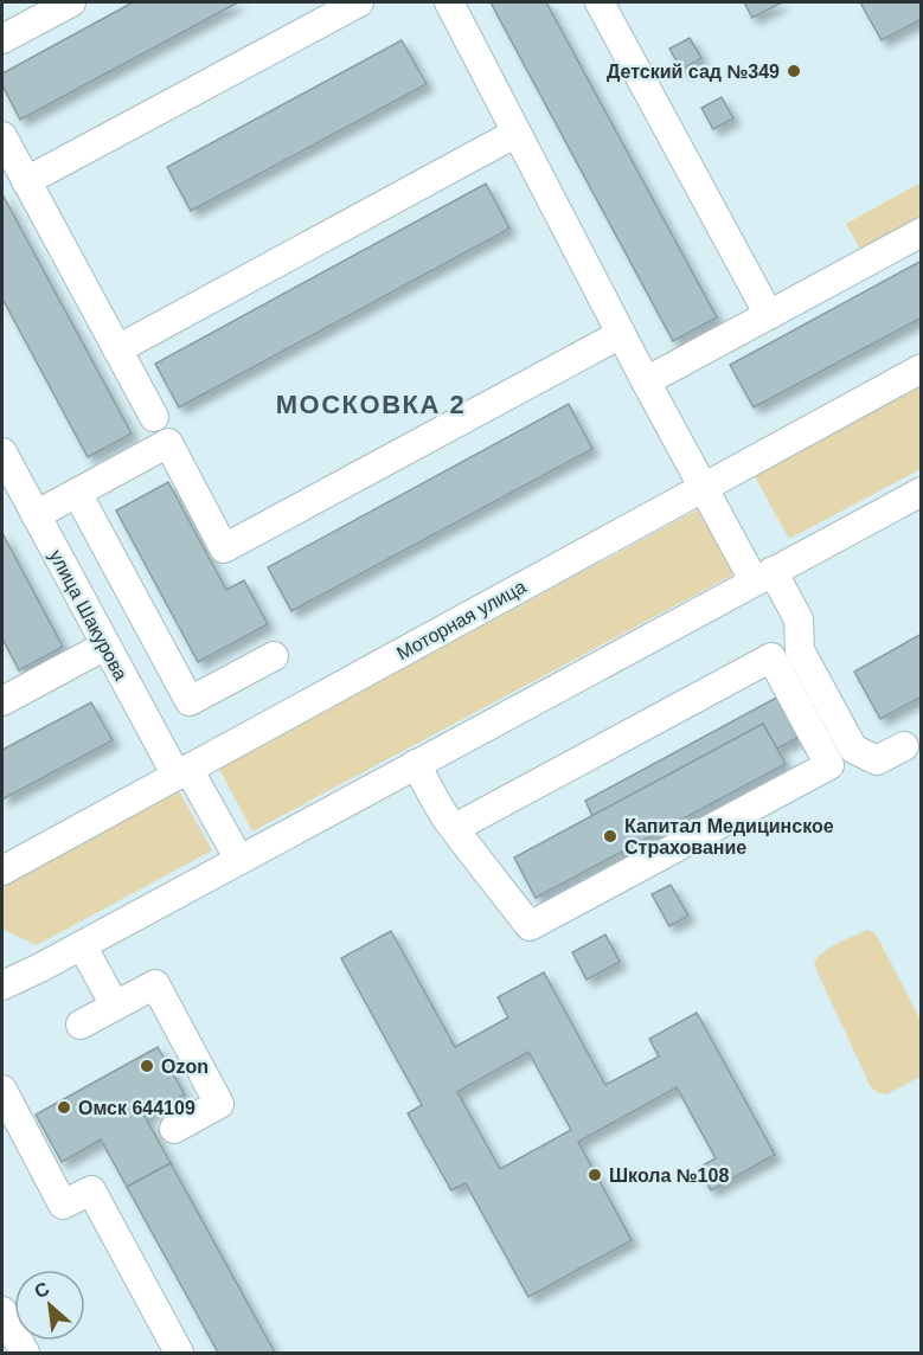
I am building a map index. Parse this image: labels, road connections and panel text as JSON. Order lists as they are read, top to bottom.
{
  "streets": {
    "street": ["улица Шакурова", "Моторная улица"]
  },
  "crossings": [
    ["улица Шакурова", "Моторная улица"]
  ],
  "districts": ["МОСКОВКА 2"],
  "places": [
    "Детский сад №349",
    "Капитал Медицинское Страхование",
    "Ozon",
    "Омск 644109",
    "Школа №108"
  ],
  "north": "top left"
}
